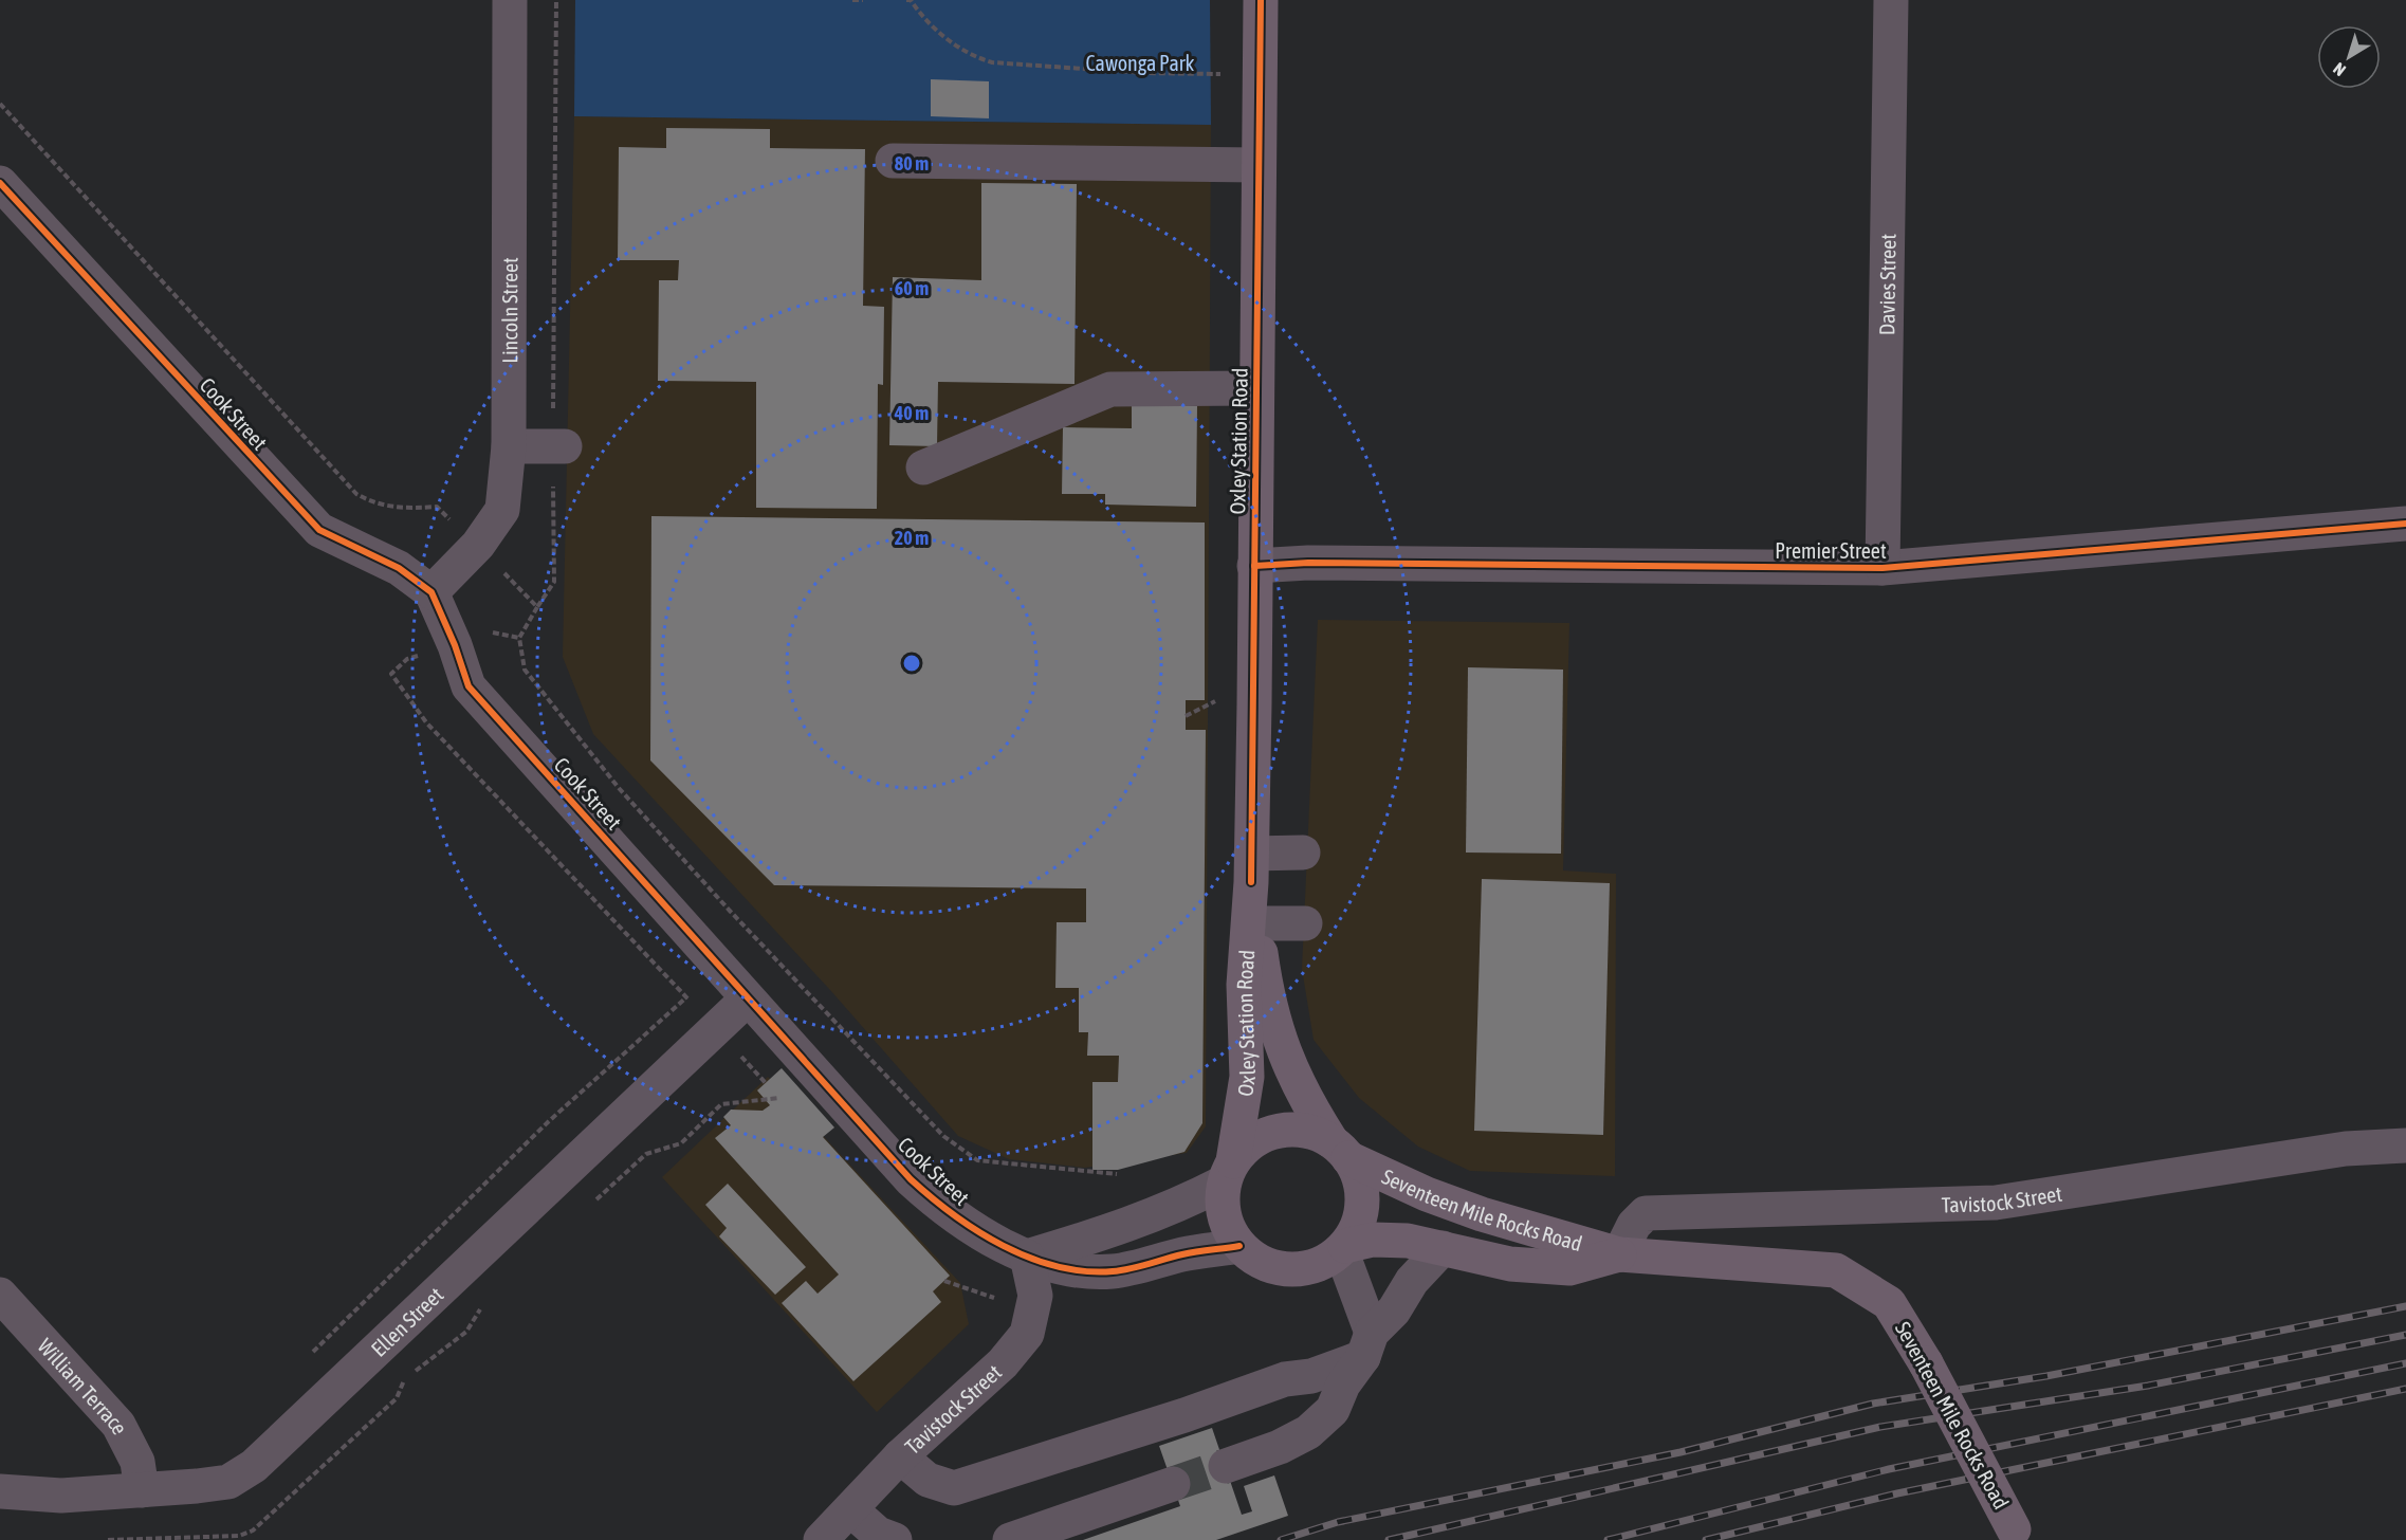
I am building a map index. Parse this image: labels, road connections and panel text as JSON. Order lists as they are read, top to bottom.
{
  "streets": {
    "main road": ["Oxley Station Road", "Seventeen Mile Rocks Road"],
    "street": [
      "Davies Street",
      "Lincoln Street",
      "Cook Street",
      "Premier Street",
      "Tavistock Street",
      "Ellen Street",
      "William Terrace"
    ]
  },
  "crossings": [
    ["Davies Street", "Premier Street"],
    ["Lincoln Street", "Cook Street"],
    ["Cook Street", "Oxley Station Road"],
    ["Cook Street", "Tavistock Street"],
    ["Cook Street", "Seventeen Mile Rocks Road"],
    ["Cook Street", "Ellen Street"],
    ["Oxley Station Road", "Premier Street"],
    ["Oxley Station Road", "Seventeen Mile Rocks Road"],
    ["Tavistock Street", "Seventeen Mile Rocks Road"],
    ["Ellen Street", "William Terrace"]
  ],
  "parks": ["Cawonga Park"],
  "north": "bottom left",
  "rings": [
    "80 m",
    "60 m",
    "40 m",
    "20 m"
  ]
}
